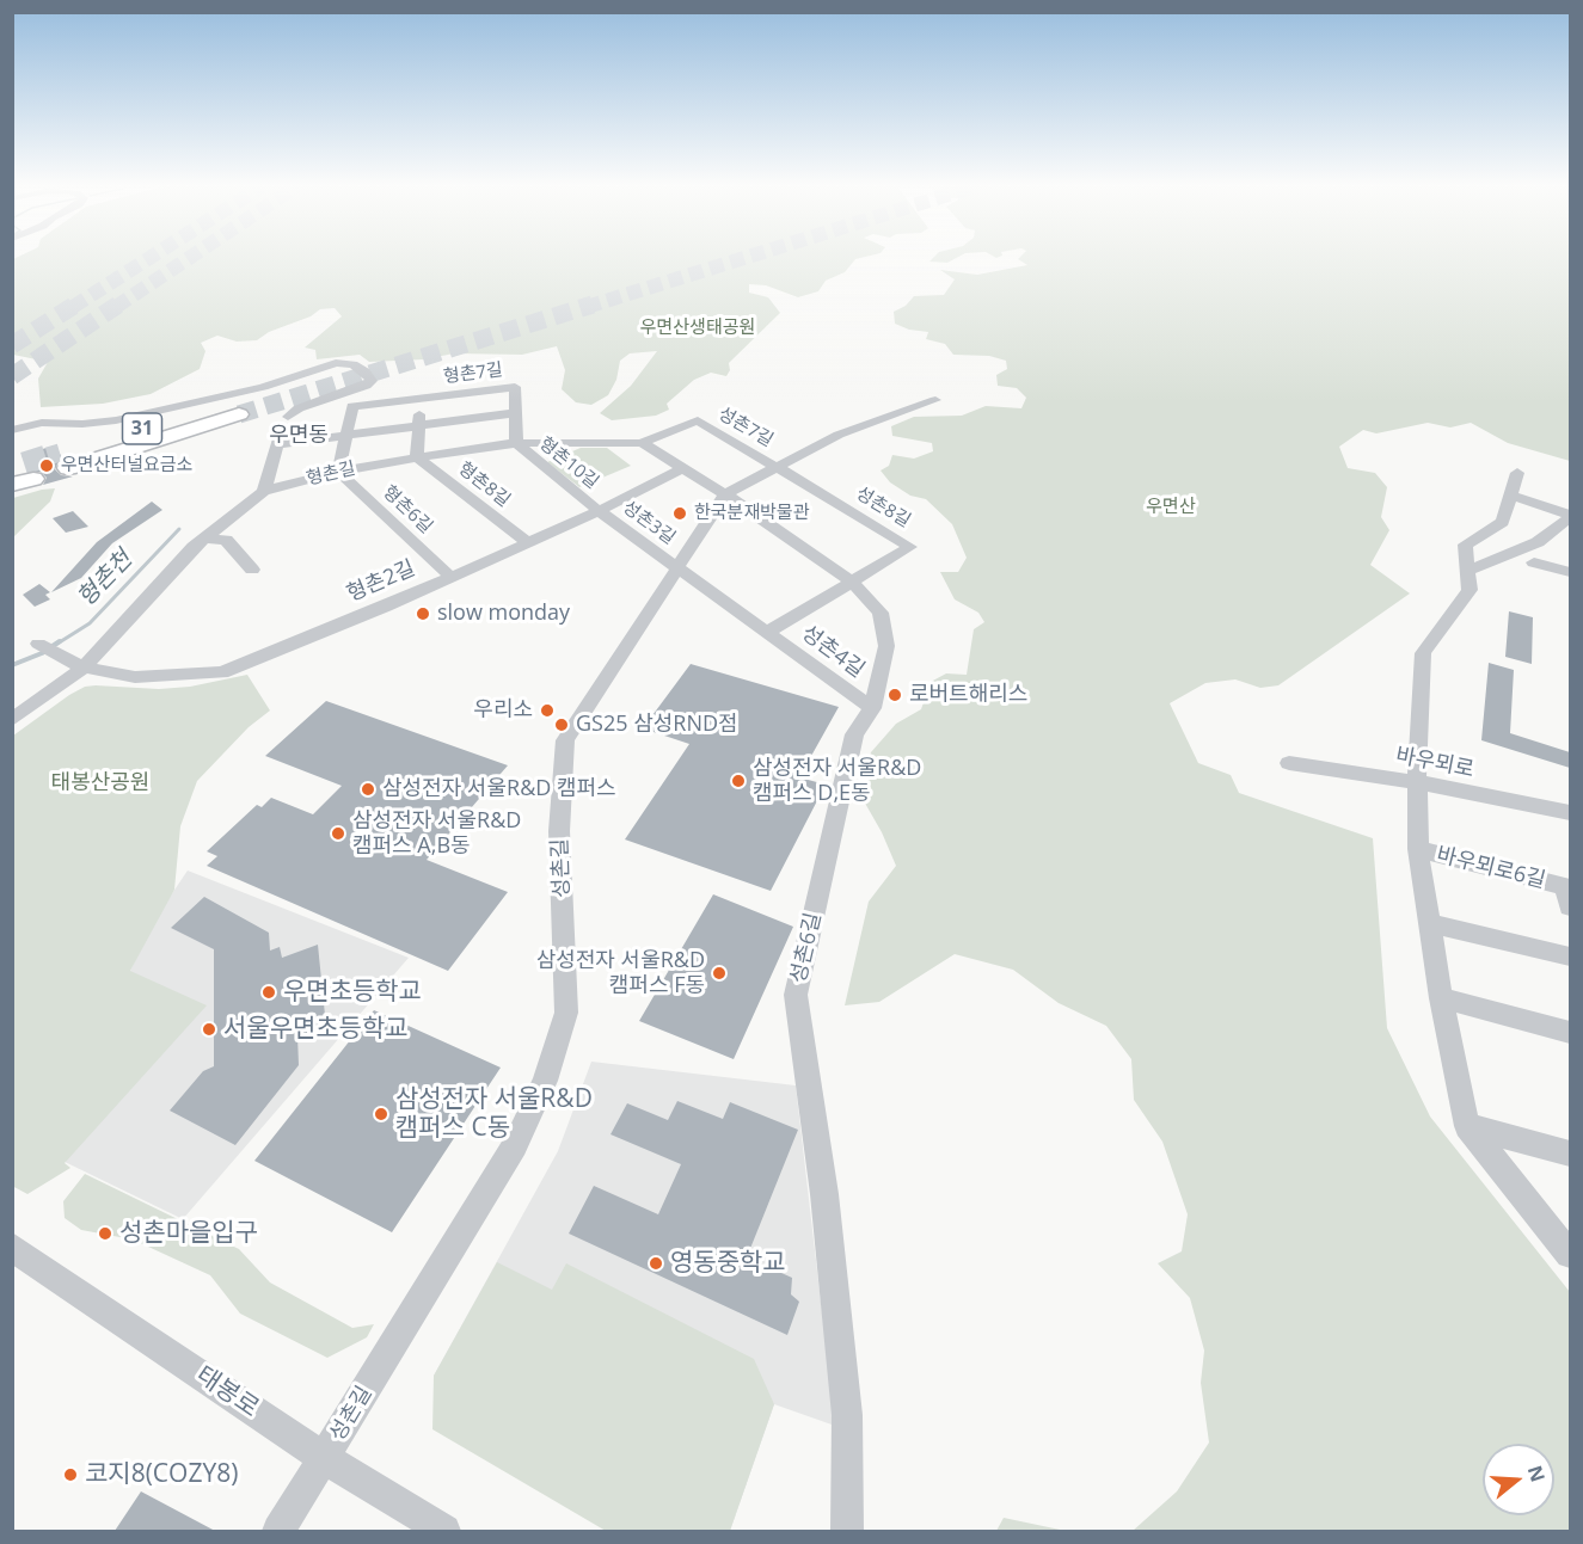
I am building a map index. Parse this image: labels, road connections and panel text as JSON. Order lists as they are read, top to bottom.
{
  "streets": {
    "highway": ["31"],
    "street": [
      "형촌7길",
      "성촌7길",
      "형촌10길",
      "형촌길",
      "형촌8길",
      "성촌8길",
      "형촌6길",
      "성촌3길",
      "형촌2길",
      "성촌4길",
      "바우뫼로",
      "성촌길",
      "바우뫼로6길",
      "성촌6길",
      "태봉로"
    ]
  },
  "crossings": [
    ["형촌7길", "형촌길"],
    ["형촌7길", "형촌8길"],
    ["성촌7길", "형촌길"],
    ["성촌7길", "성촌8길"],
    ["성촌7길", "성촌길"],
    ["형촌10길", "형촌길"],
    ["형촌10길", "성촌3길"],
    ["형촌10길", "형촌2길"],
    ["형촌길", "형촌8길"],
    ["형촌길", "형촌6길"],
    ["형촌길", "형촌2길"],
    ["형촌8길", "형촌2길"],
    ["성촌8길", "성촌4길"],
    ["성촌8길", "성촌길"],
    ["성촌8길", "성촌6길"],
    ["형촌6길", "형촌2길"],
    ["성촌3길", "형촌2길"],
    ["성촌3길", "성촌4길"],
    ["성촌3길", "성촌길"],
    ["성촌4길", "성촌길"],
    ["성촌4길", "성촌6길"],
    ["성촌길", "성촌6길"],
    ["성촌길", "태봉로"]
  ],
  "districts": ["우면동"],
  "water": ["형촌천"],
  "parks": ["우면산생태공원", "우면산", "태봉산공원"],
  "places": [
    "우면산터널요금소",
    "한국분재박물관",
    "slow monday",
    "로버트해리스",
    "우리소",
    "GS25 삼성RND점",
    "삼성전자 서울R&D 캠퍼스 D,E동",
    "삼성전자 서울R&D 캠퍼스",
    "삼성전자 서울R&D 캠퍼스 A,B동",
    "삼성전자 서울R&D 캠퍼스 F동",
    "우면초등학교",
    "서울우면초등학교",
    "삼성전자 서울R&D 캠퍼스 C동",
    "성촌마을입구",
    "영동중학교",
    "코지8(COZY8)"
  ],
  "north": "right"
}
